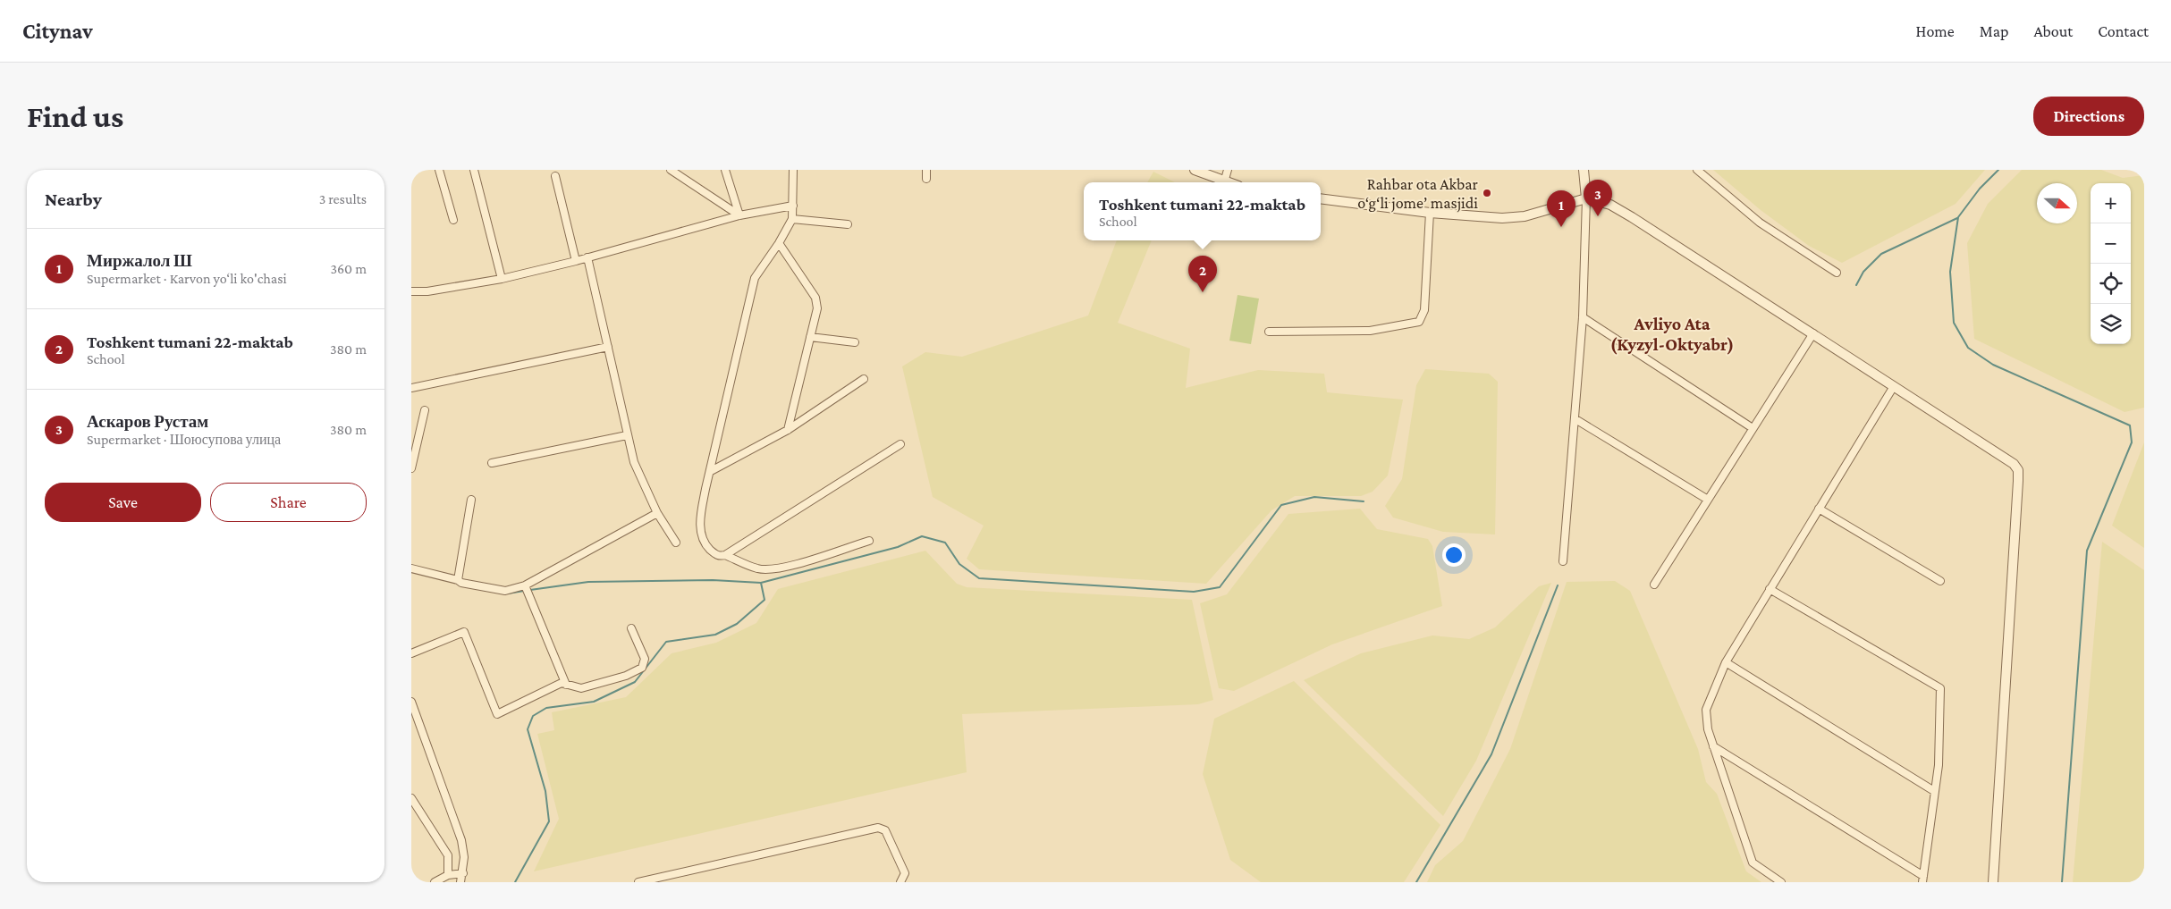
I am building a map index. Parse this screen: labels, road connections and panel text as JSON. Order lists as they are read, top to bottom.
{
  "districts": ["Avliyo Ata (Kyzyl-Oktyabr)"],
  "places": ["Rahbar ota Akbar o‘g‘li jome’ masjidi"],
  "north": "right",
  "page": {
    "header": "Citynav",
    "nav": [
      "Home",
      "Map",
      "About",
      "Contact"
    ],
    "buttons": [
      "Directions",
      ["Save", "Share"]
    ],
    "title": "Find us",
    "heading": ["Nearby", "3 results"],
    "pins": ["3", "1", "2"],
    "popup": ["Toshkent tumani 22-maktab", "School"],
    "map_buttons": ["+", "−"],
    "list": [
      {
        "mark": "1",
        "name": "Миржалол Ш",
        "note": "Supermarket · Karvon yo‘li ko'chasi",
        "value": "360 m"
      },
      {
        "mark": "2",
        "name": "Toshkent tumani 22-maktab",
        "note": "School",
        "value": "380 m"
      },
      {
        "mark": "3",
        "name": "Аскаров Рустам",
        "note": "Supermarket · Шоюсупова улица",
        "value": "380 m"
      }
    ]
  }
}
